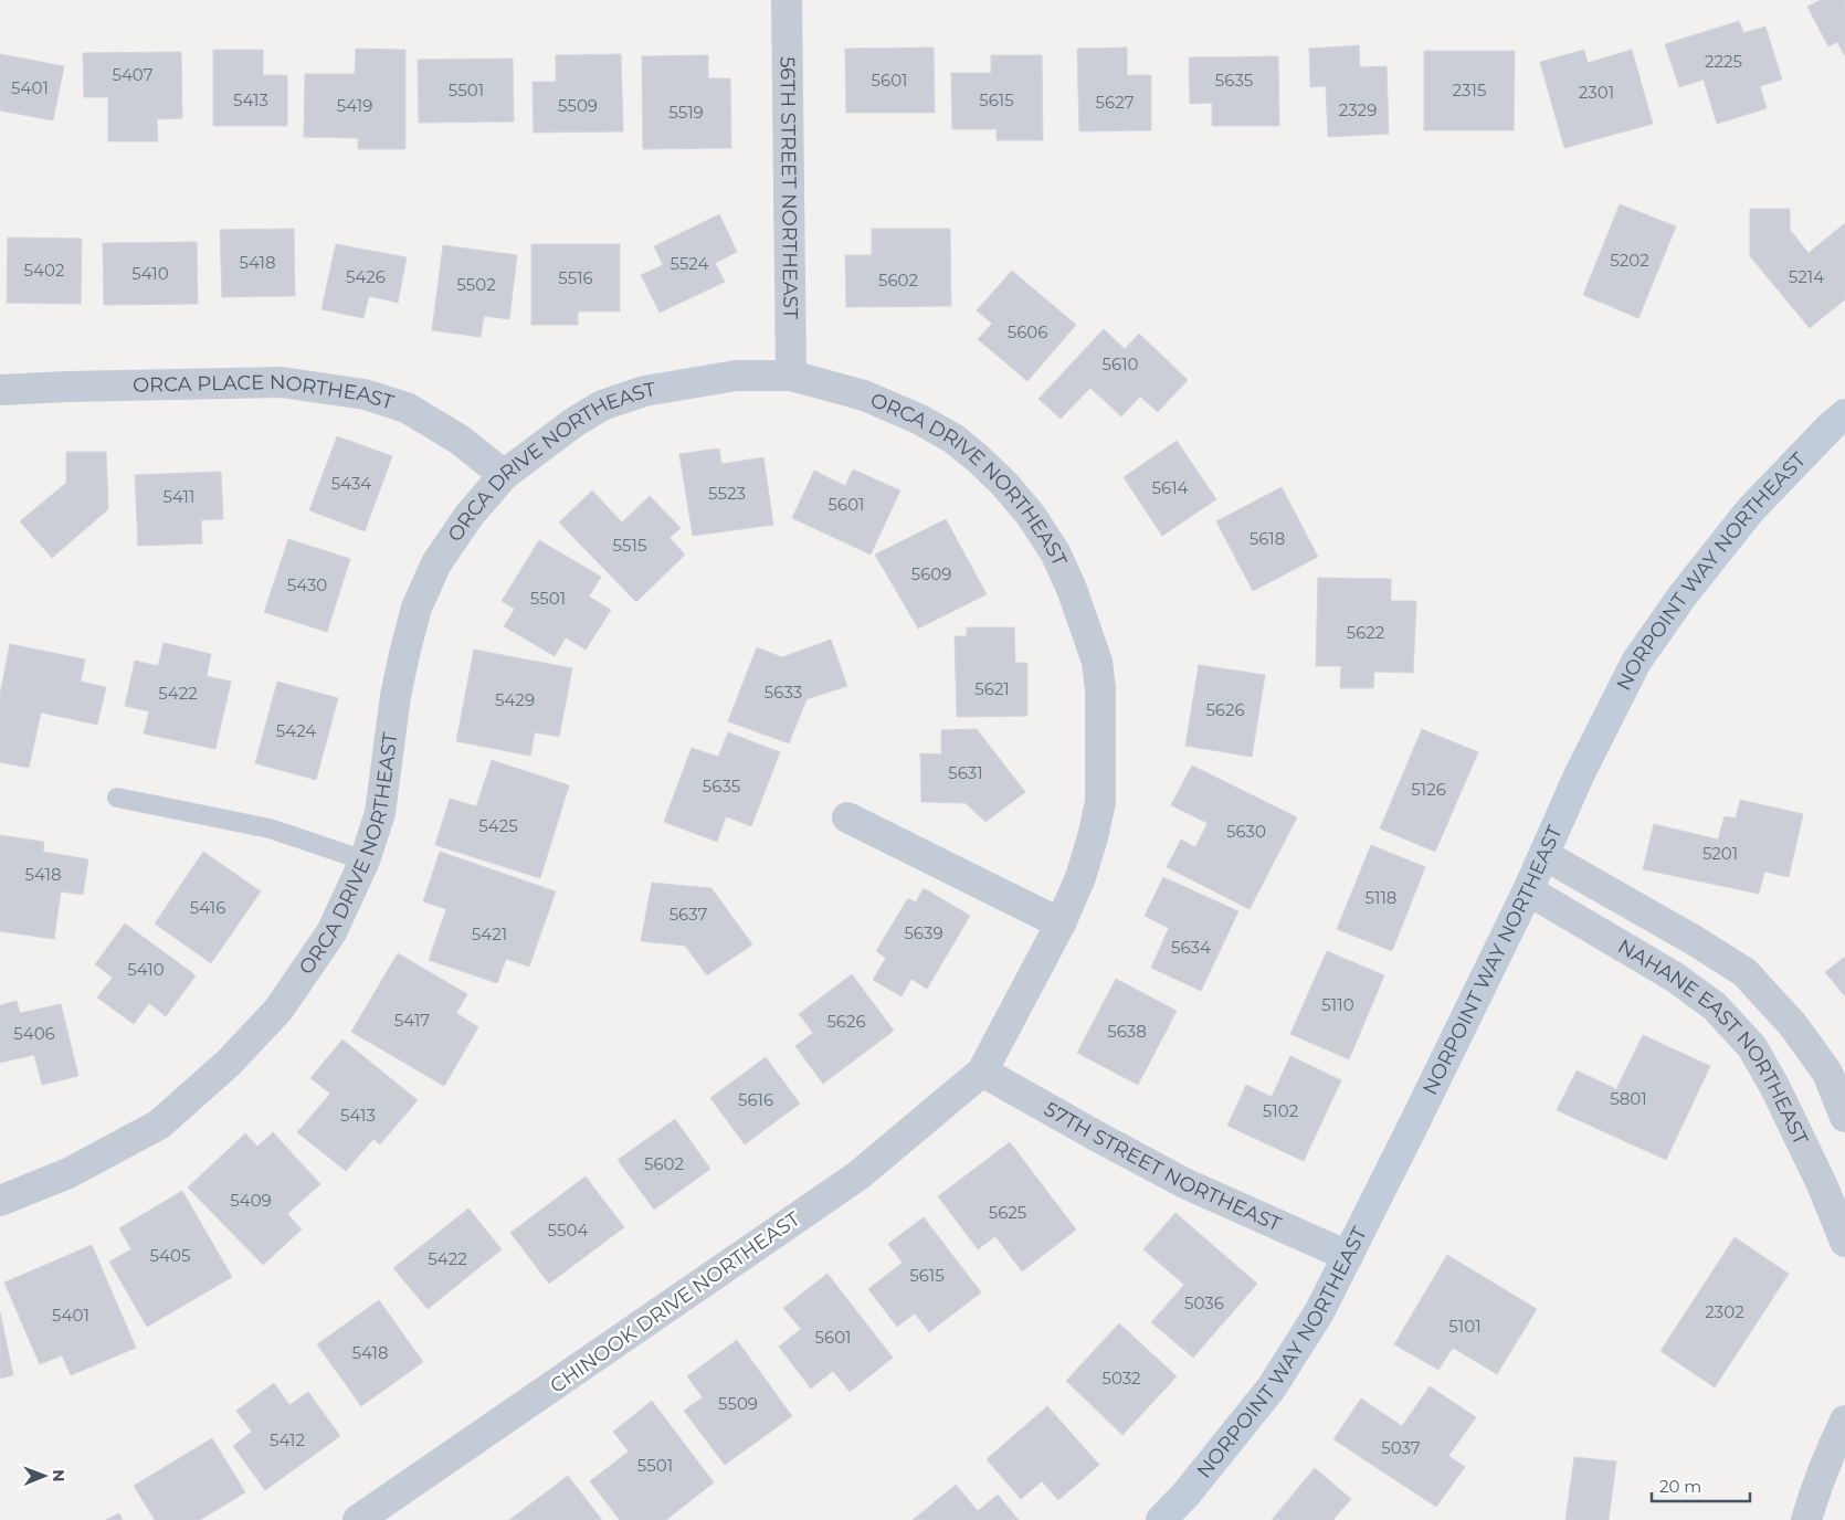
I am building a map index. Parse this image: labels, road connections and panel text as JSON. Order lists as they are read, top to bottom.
{
  "streets": {
    "street": [
      "56TH STREET NORTHEAST",
      "ORCA PLACE NORTHEAST",
      "ORCA DRIVE NORTHEAST",
      "NORPOINT WAY NORTHEAST",
      "NAHANE EAST NORTHEAST",
      "57TH STREET NORTHEAST",
      "CHINOOK DRIVE NORTHEAST"
    ]
  },
  "crossings": [
    ["56TH STREET NORTHEAST", "ORCA DRIVE NORTHEAST"],
    ["ORCA PLACE NORTHEAST", "ORCA DRIVE NORTHEAST"],
    ["ORCA DRIVE NORTHEAST", "57TH STREET NORTHEAST"],
    ["ORCA DRIVE NORTHEAST", "CHINOOK DRIVE NORTHEAST"],
    ["NORPOINT WAY NORTHEAST", "NAHANE EAST NORTHEAST"],
    ["NORPOINT WAY NORTHEAST", "57TH STREET NORTHEAST"],
    ["57TH STREET NORTHEAST", "CHINOOK DRIVE NORTHEAST"]
  ],
  "house_numbers": [
    "2225",
    "5407",
    "5601",
    "5635",
    "5401",
    "5501",
    "2315",
    "2301",
    "5413",
    "5615",
    "5627",
    "5419",
    "5509",
    "2329",
    "5519",
    "5202",
    "5418",
    "5524",
    "5402",
    "5410",
    "5426",
    "5214",
    "5516",
    "5602",
    "5502",
    "5606",
    "5610",
    "5434",
    "5614",
    "5523",
    "5411",
    "5601",
    "5618",
    "5515",
    "5609",
    "5430",
    "5501",
    "5622",
    "5621",
    "5633",
    "5422",
    "5429",
    "5626",
    "5424",
    "5631",
    "5635",
    "5126",
    "5425",
    "5630",
    "5201",
    "5418",
    "5118",
    "5416",
    "5637",
    "5639",
    "5421",
    "5634",
    "5410",
    "5110",
    "5417",
    "5626",
    "5638",
    "5406",
    "5801",
    "5616",
    "5102",
    "5413",
    "5602",
    "5409",
    "5625",
    "5504",
    "5405",
    "5422",
    "5615",
    "5036",
    "2302",
    "5401",
    "5101",
    "5601",
    "5418",
    "5032",
    "5509",
    "5412",
    "5037",
    "5501"
  ],
  "scale_bar": "20 m",
  "north": "right"
}
